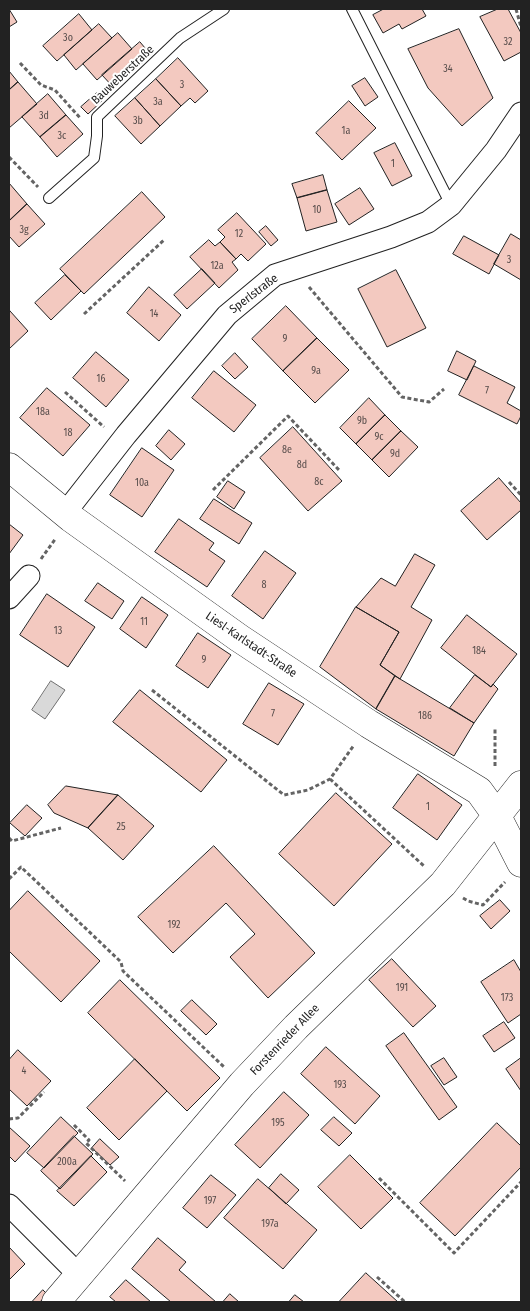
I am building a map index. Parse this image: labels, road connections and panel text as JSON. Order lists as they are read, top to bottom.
{
  "streets": {
    "main road": ["Liesl-Karlstadt-Straße", "Forstenrieder Allee"],
    "street": ["Sperlstraße"],
    "lane": ["Bauweberstraße"]
  },
  "crossings": [
    ["Sperlstraße", "Liesl-Karlstadt-Straße"],
    ["Liesl-Karlstadt-Straße", "Forstenrieder Allee"]
  ],
  "house_numbers": [
    "3o",
    "32",
    "34",
    "3",
    "3a",
    "3d",
    "3b",
    "1a",
    "3c",
    "1",
    "10",
    "3g",
    "12",
    "3",
    "12a",
    "14",
    "9",
    "9a",
    "16",
    "7",
    "18a",
    "9b",
    "18",
    "9c",
    "8e",
    "9d",
    "8d",
    "8c",
    "10a",
    "8",
    "11",
    "13",
    "184",
    "9",
    "7",
    "186",
    "1",
    "25",
    "192",
    "191",
    "173",
    "4",
    "193",
    "195",
    "200a",
    "197",
    "197a"
  ]
}
